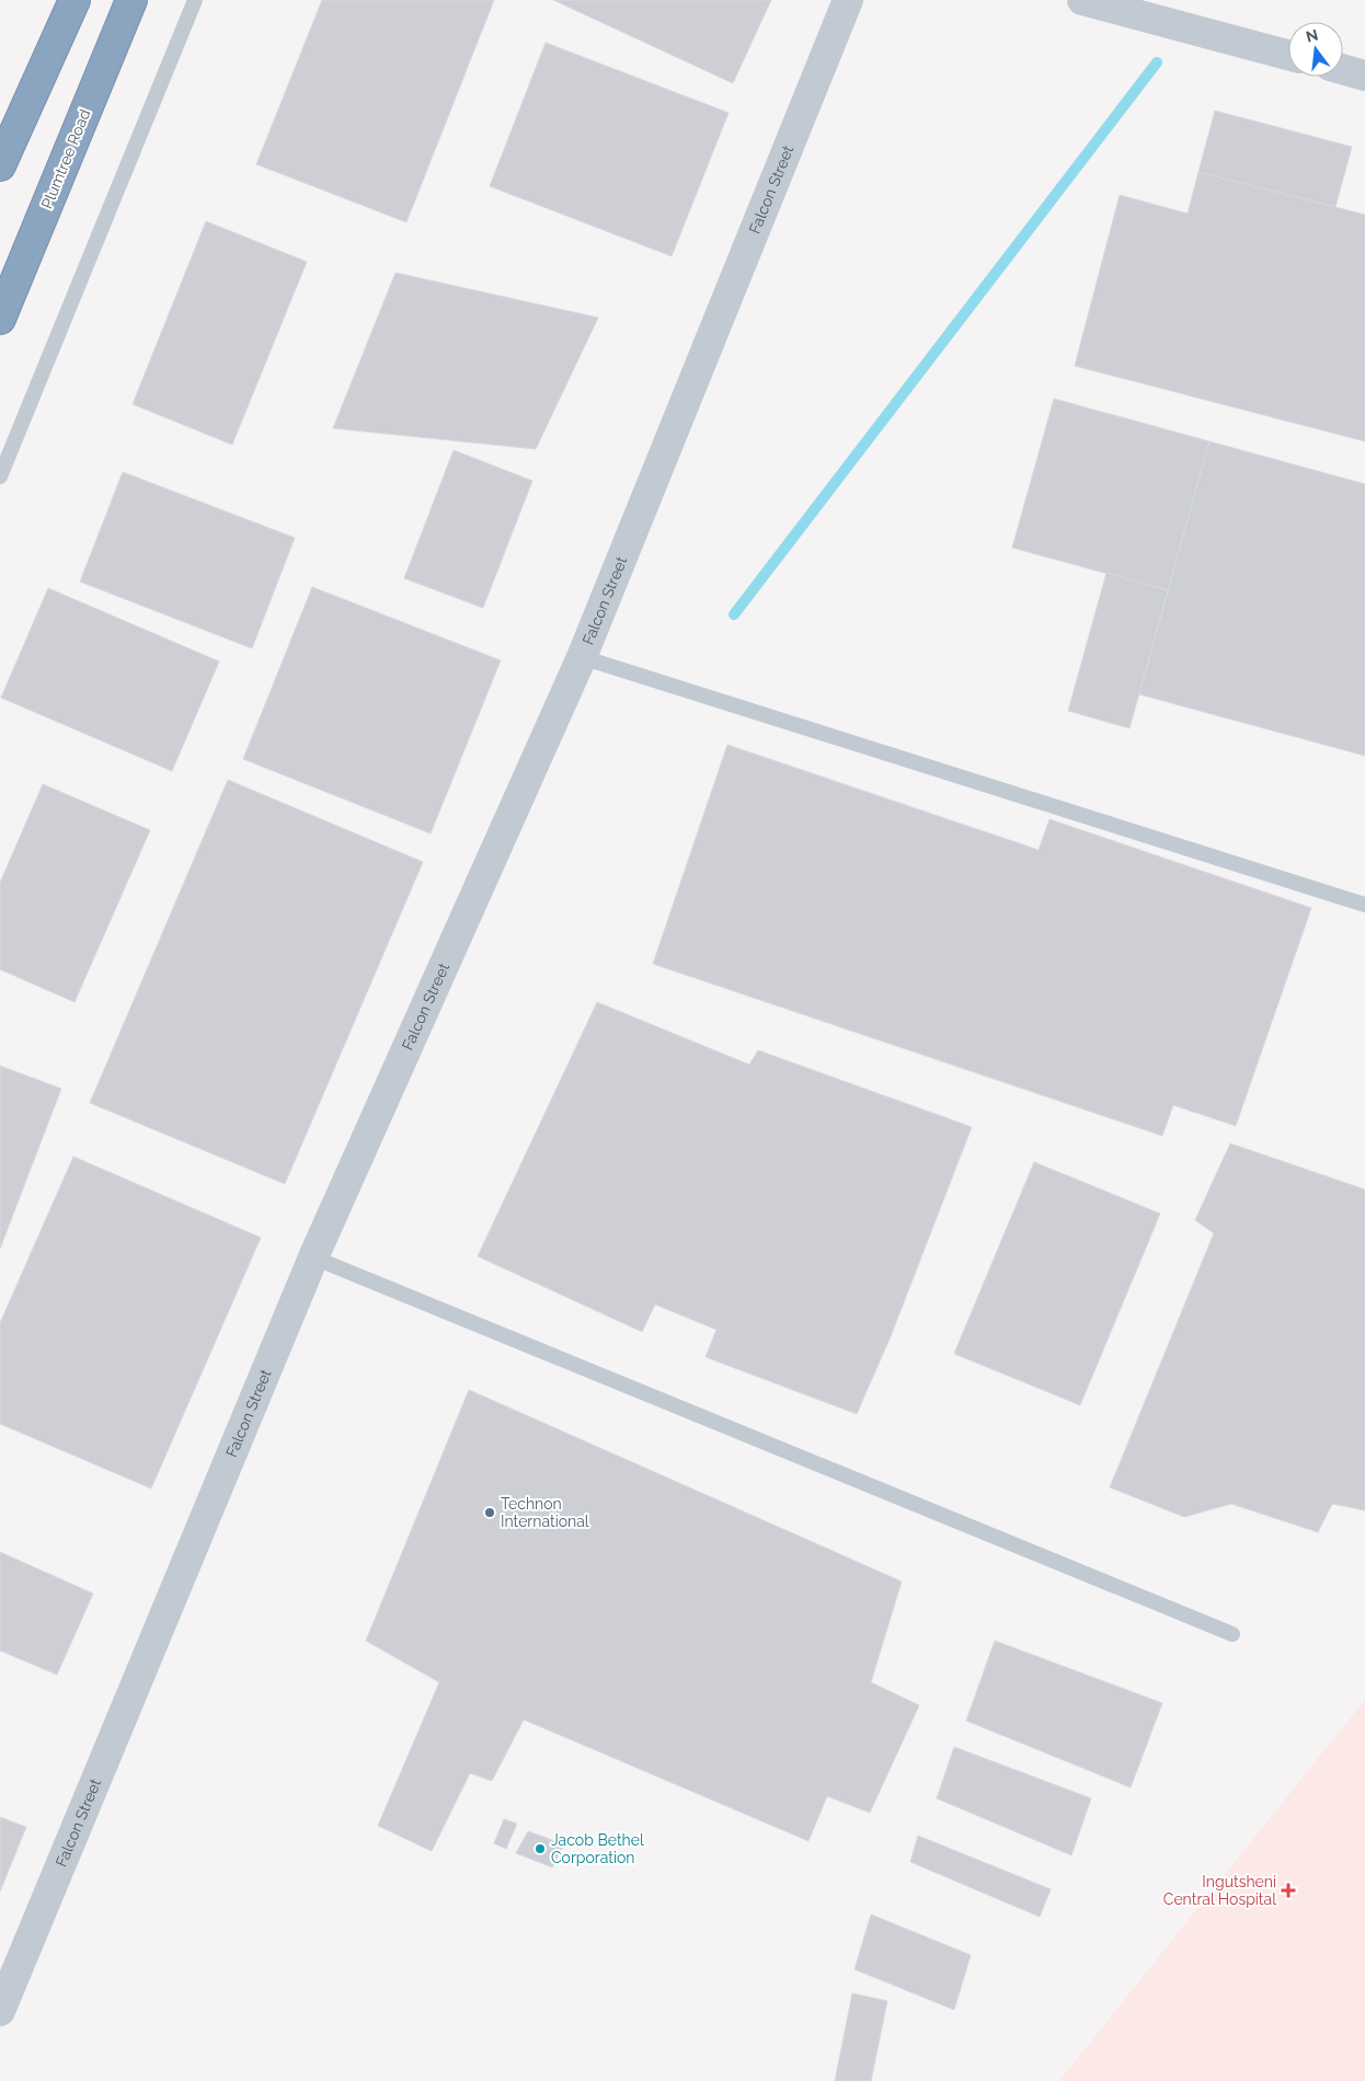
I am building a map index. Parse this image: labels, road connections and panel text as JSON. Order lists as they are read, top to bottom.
{
  "streets": {
    "highway": ["Plumtree Road"],
    "street": ["Falcon Street"]
  },
  "places": {
    "other": ["Technon International", "Jacob Bethel Corporation"],
    "health": ["Ingutsheni Central Hospital"]
  },
  "north": "top"
}
